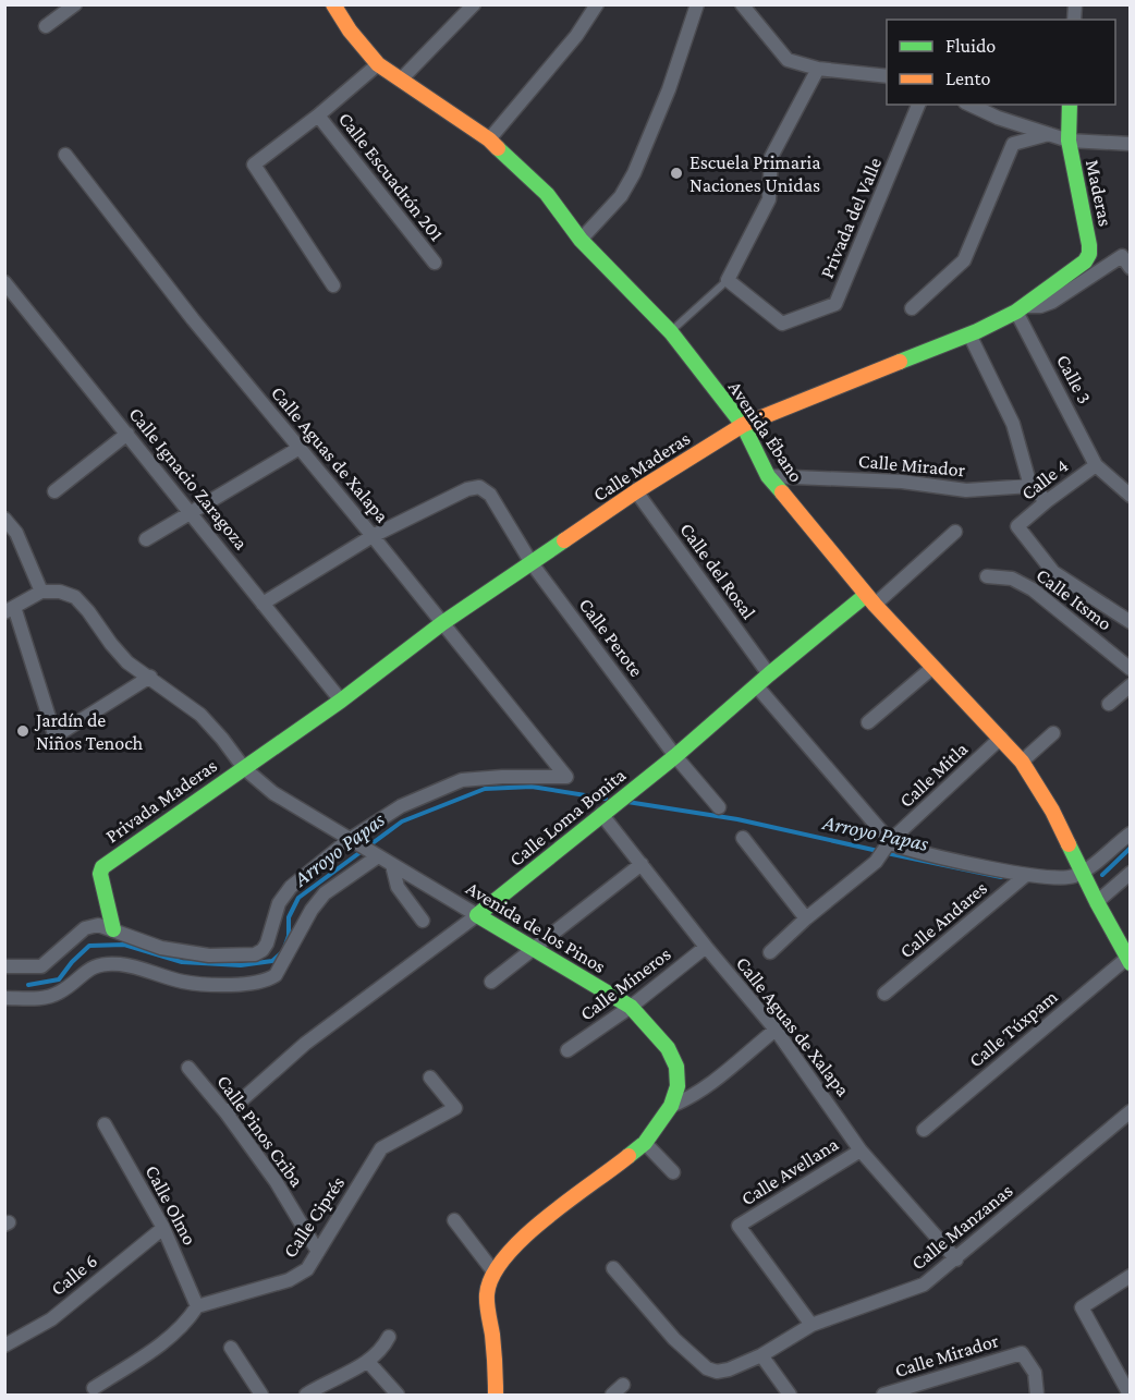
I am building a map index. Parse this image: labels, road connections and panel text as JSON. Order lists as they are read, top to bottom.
{
  "streets": {
    "street": [
      "Calle Escuadrón 201",
      "Maderas",
      "Privada del Valle",
      "Calle 3",
      "Avenida Ébano",
      "Calle Aguas de Xalapa",
      "Calle Mirador",
      "Calle Maderas",
      "Calle Ignacio Zaragoza",
      "Calle 4",
      "Calle del Rosal",
      "Calle Itsmo",
      "Calle Perote",
      "Calle Mitla",
      "Privada Maderas",
      "Calle Loma Bonita",
      "Calle Andares",
      "Avenida de los Pinos",
      "Calle Mineros",
      "Calle Túxpam",
      "Calle Pinos Criba",
      "Calle Avellana",
      "Calle Olmo",
      "Calle Ciprés",
      "Calle Manzanas",
      "Calle 6"
    ]
  },
  "crossings": [
    ["Maderas", "Calle Maderas"],
    ["Calle 3", "Calle Maderas"],
    ["Calle 3", "Calle 4"],
    ["Avenida Ébano", "Calle Mirador"],
    ["Avenida Ébano", "Calle Maderas"],
    ["Avenida Ébano", "Calle Mitla"],
    ["Avenida Ébano", "Calle Loma Bonita"],
    ["Avenida Ébano", "Calle Túxpam"],
    ["Calle Aguas de Xalapa", "Calle Maderas"],
    ["Calle Aguas de Xalapa", "Calle Perote"],
    ["Calle Aguas de Xalapa", "Calle Loma Bonita"],
    ["Calle Aguas de Xalapa", "Avenida de los Pinos"],
    ["Calle Aguas de Xalapa", "Calle Mineros"],
    ["Calle Aguas de Xalapa", "Calle Avellana"],
    ["Calle Aguas de Xalapa", "Calle Manzanas"],
    ["Calle Maderas", "Calle Ignacio Zaragoza"],
    ["Calle Maderas", "Calle del Rosal"],
    ["Calle Maderas", "Calle Perote"],
    ["Calle Maderas", "Privada Maderas"],
    ["Calle Maderas", "Avenida de los Pinos"],
    ["Calle del Rosal", "Calle Loma Bonita"],
    ["Calle Perote", "Calle Loma Bonita"],
    ["Privada Maderas", "Avenida de los Pinos"],
    ["Calle Loma Bonita", "Avenida de los Pinos"],
    ["Calle Loma Bonita", "Calle Pinos Criba"],
    ["Avenida de los Pinos", "Calle Mineros"],
    ["Calle Pinos Criba", "Calle Ciprés"],
    ["Calle Avellana", "Calle Manzanas"],
    ["Calle Olmo", "Calle Ciprés"],
    ["Calle Olmo", "Calle 6"]
  ],
  "water": ["Arroyo Papas"],
  "places": ["Escuela Primaria Naciones Unidas", "Jardín de Niños Tenoch"],
  "legend": ["Fluido", "Lento"]
}
